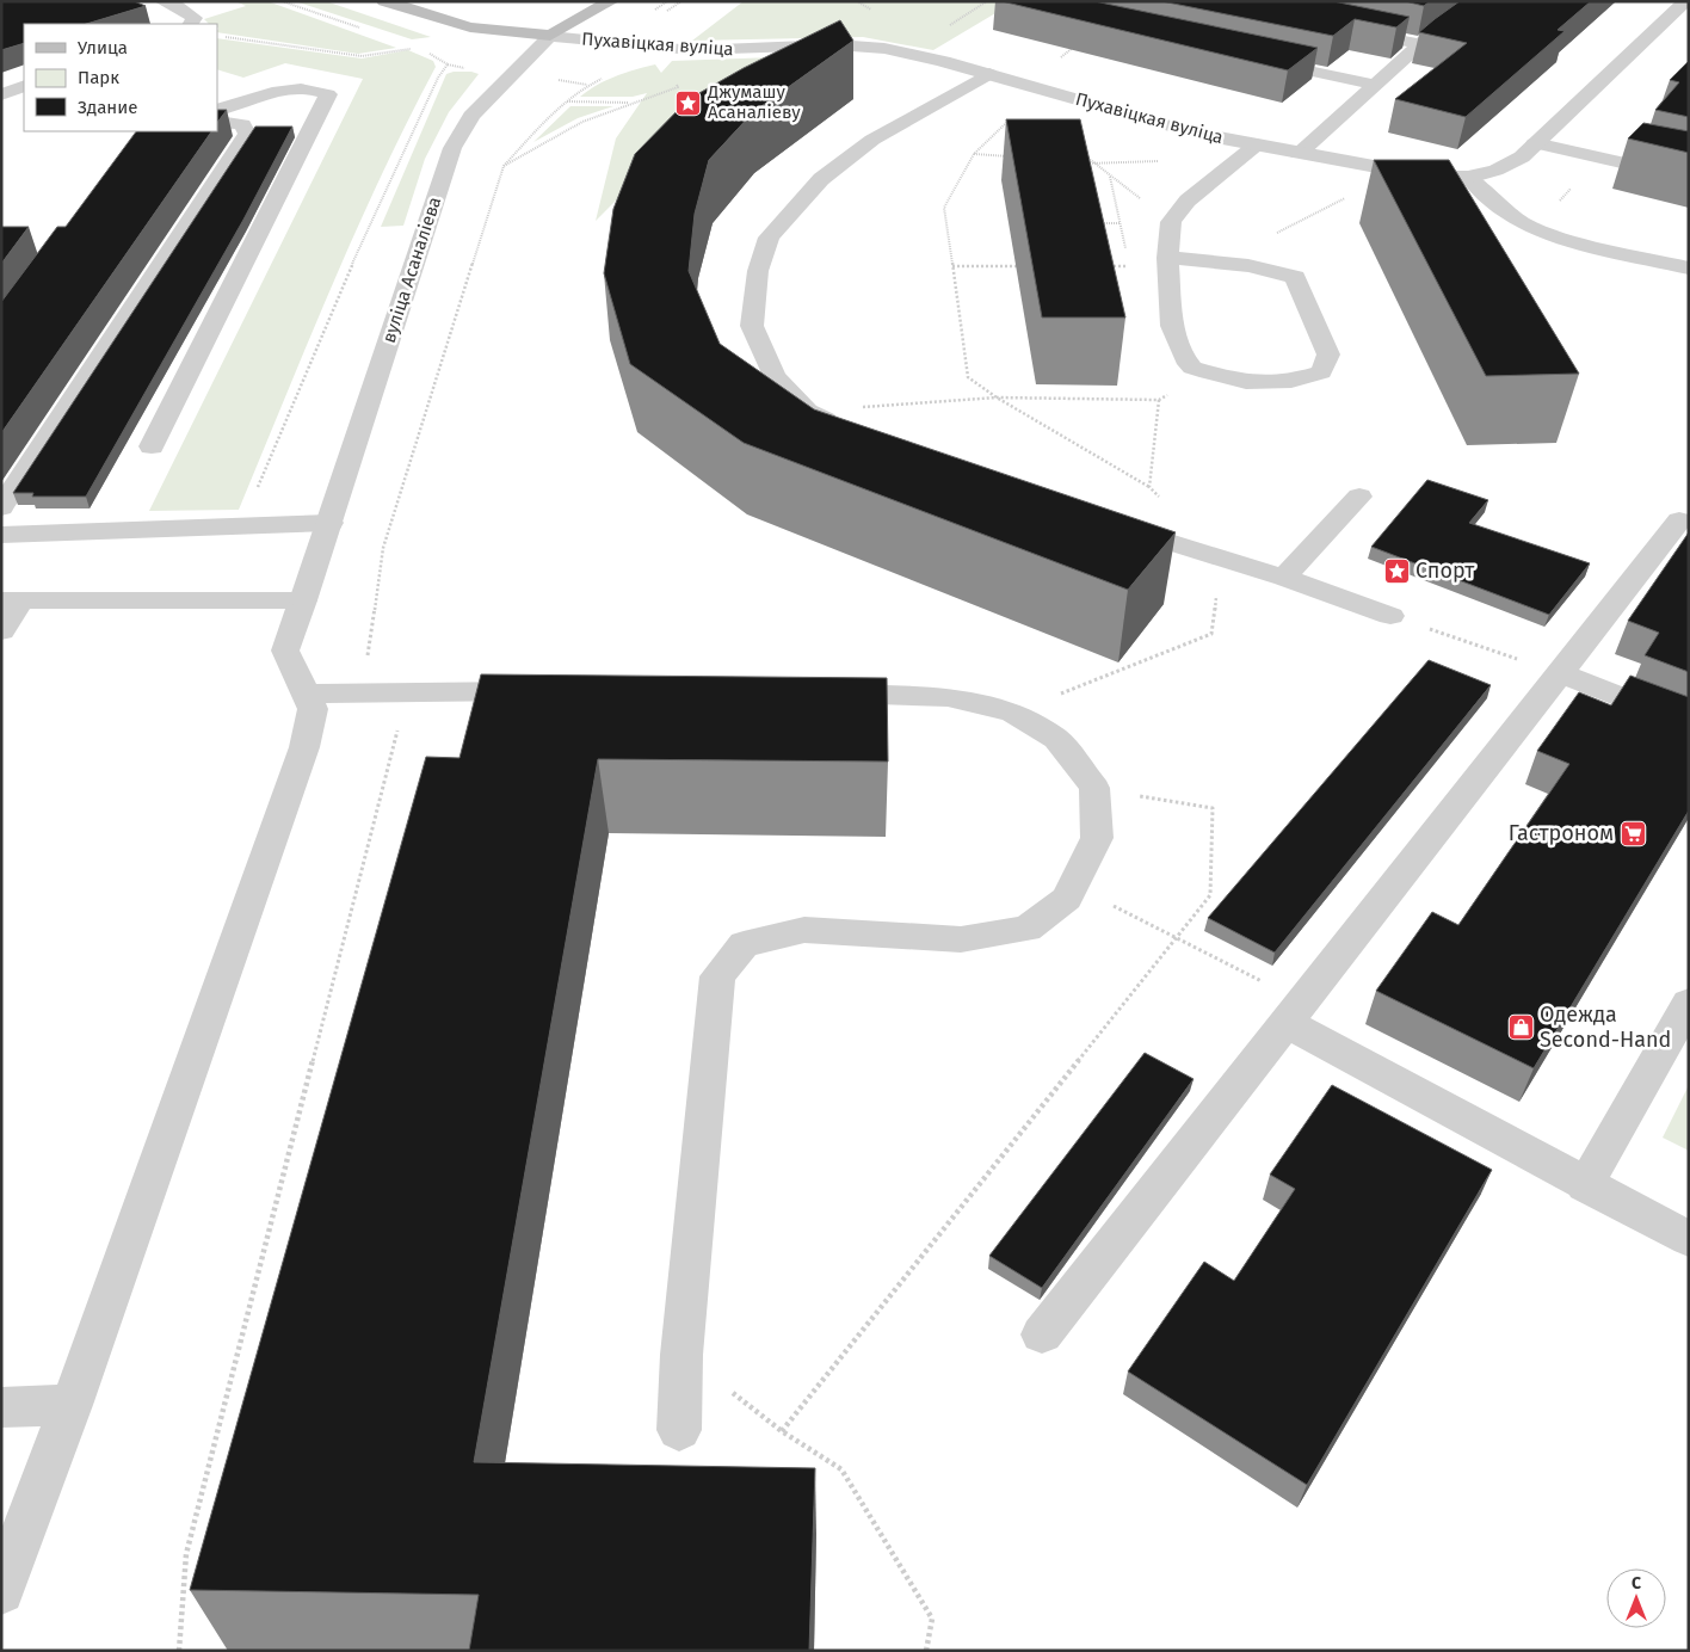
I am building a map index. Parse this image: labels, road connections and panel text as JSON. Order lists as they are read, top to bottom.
{
  "streets": {
    "main road": ["вуліца Асаналіева"],
    "street": ["Пухавіцкая вуліца"]
  },
  "crossings": [
    ["Пухавіцкая вуліца", "вуліца Асаналіева"]
  ],
  "places": {
    "place": ["Джумашу Асаналіеву", "Спорт"],
    "supermarket": ["Гастроном"],
    "shop": ["Одежда Second-Hand"]
  },
  "legend": ["Улица", "Парк", "Здание"],
  "north": "top"
}
